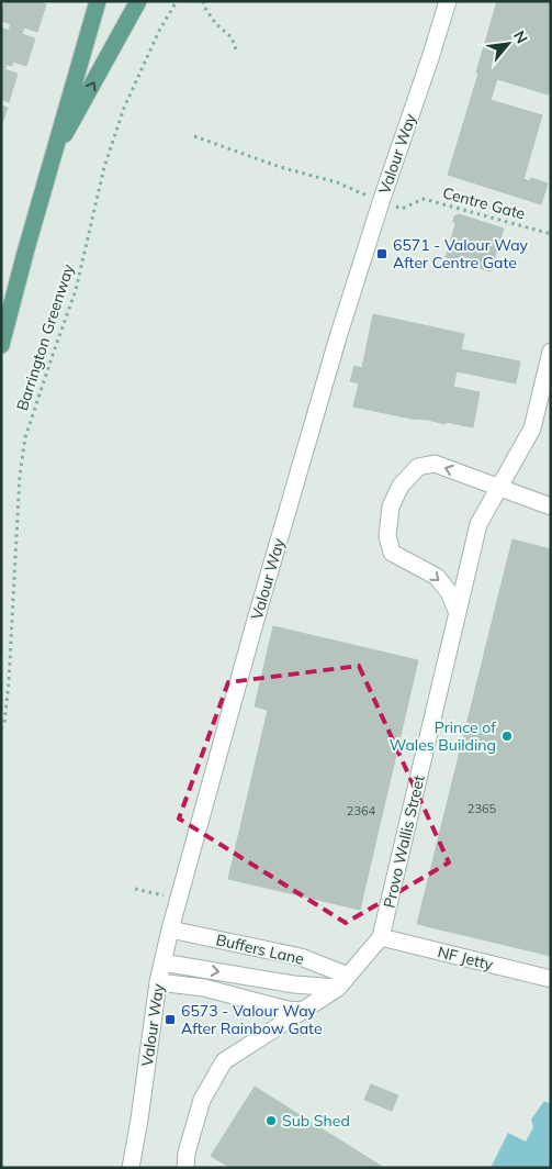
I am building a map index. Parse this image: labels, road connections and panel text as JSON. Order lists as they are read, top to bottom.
{
  "streets": {
    "street": [
      "Valour Way",
      "Provo Wallis Street",
      "Buffers Lane",
      "NF Jetty"
    ],
    "path": ["Centre Gate", "Barrington Greenway"]
  },
  "crossings": [
    ["Valour Way", "Centre Gate"],
    ["Valour Way", "Buffers Lane"],
    ["Provo Wallis Street", "Buffers Lane"],
    ["Provo Wallis Street", "NF Jetty"]
  ],
  "places": {
    "transit": ["6571 - Valour Way After Centre Gate", "6573 - Valour Way After Rainbow Gate"],
    "other": ["Prince of Wales Building", "Sub Shed"]
  },
  "house_numbers": ["2365", "2364"],
  "north": "top right"
}
